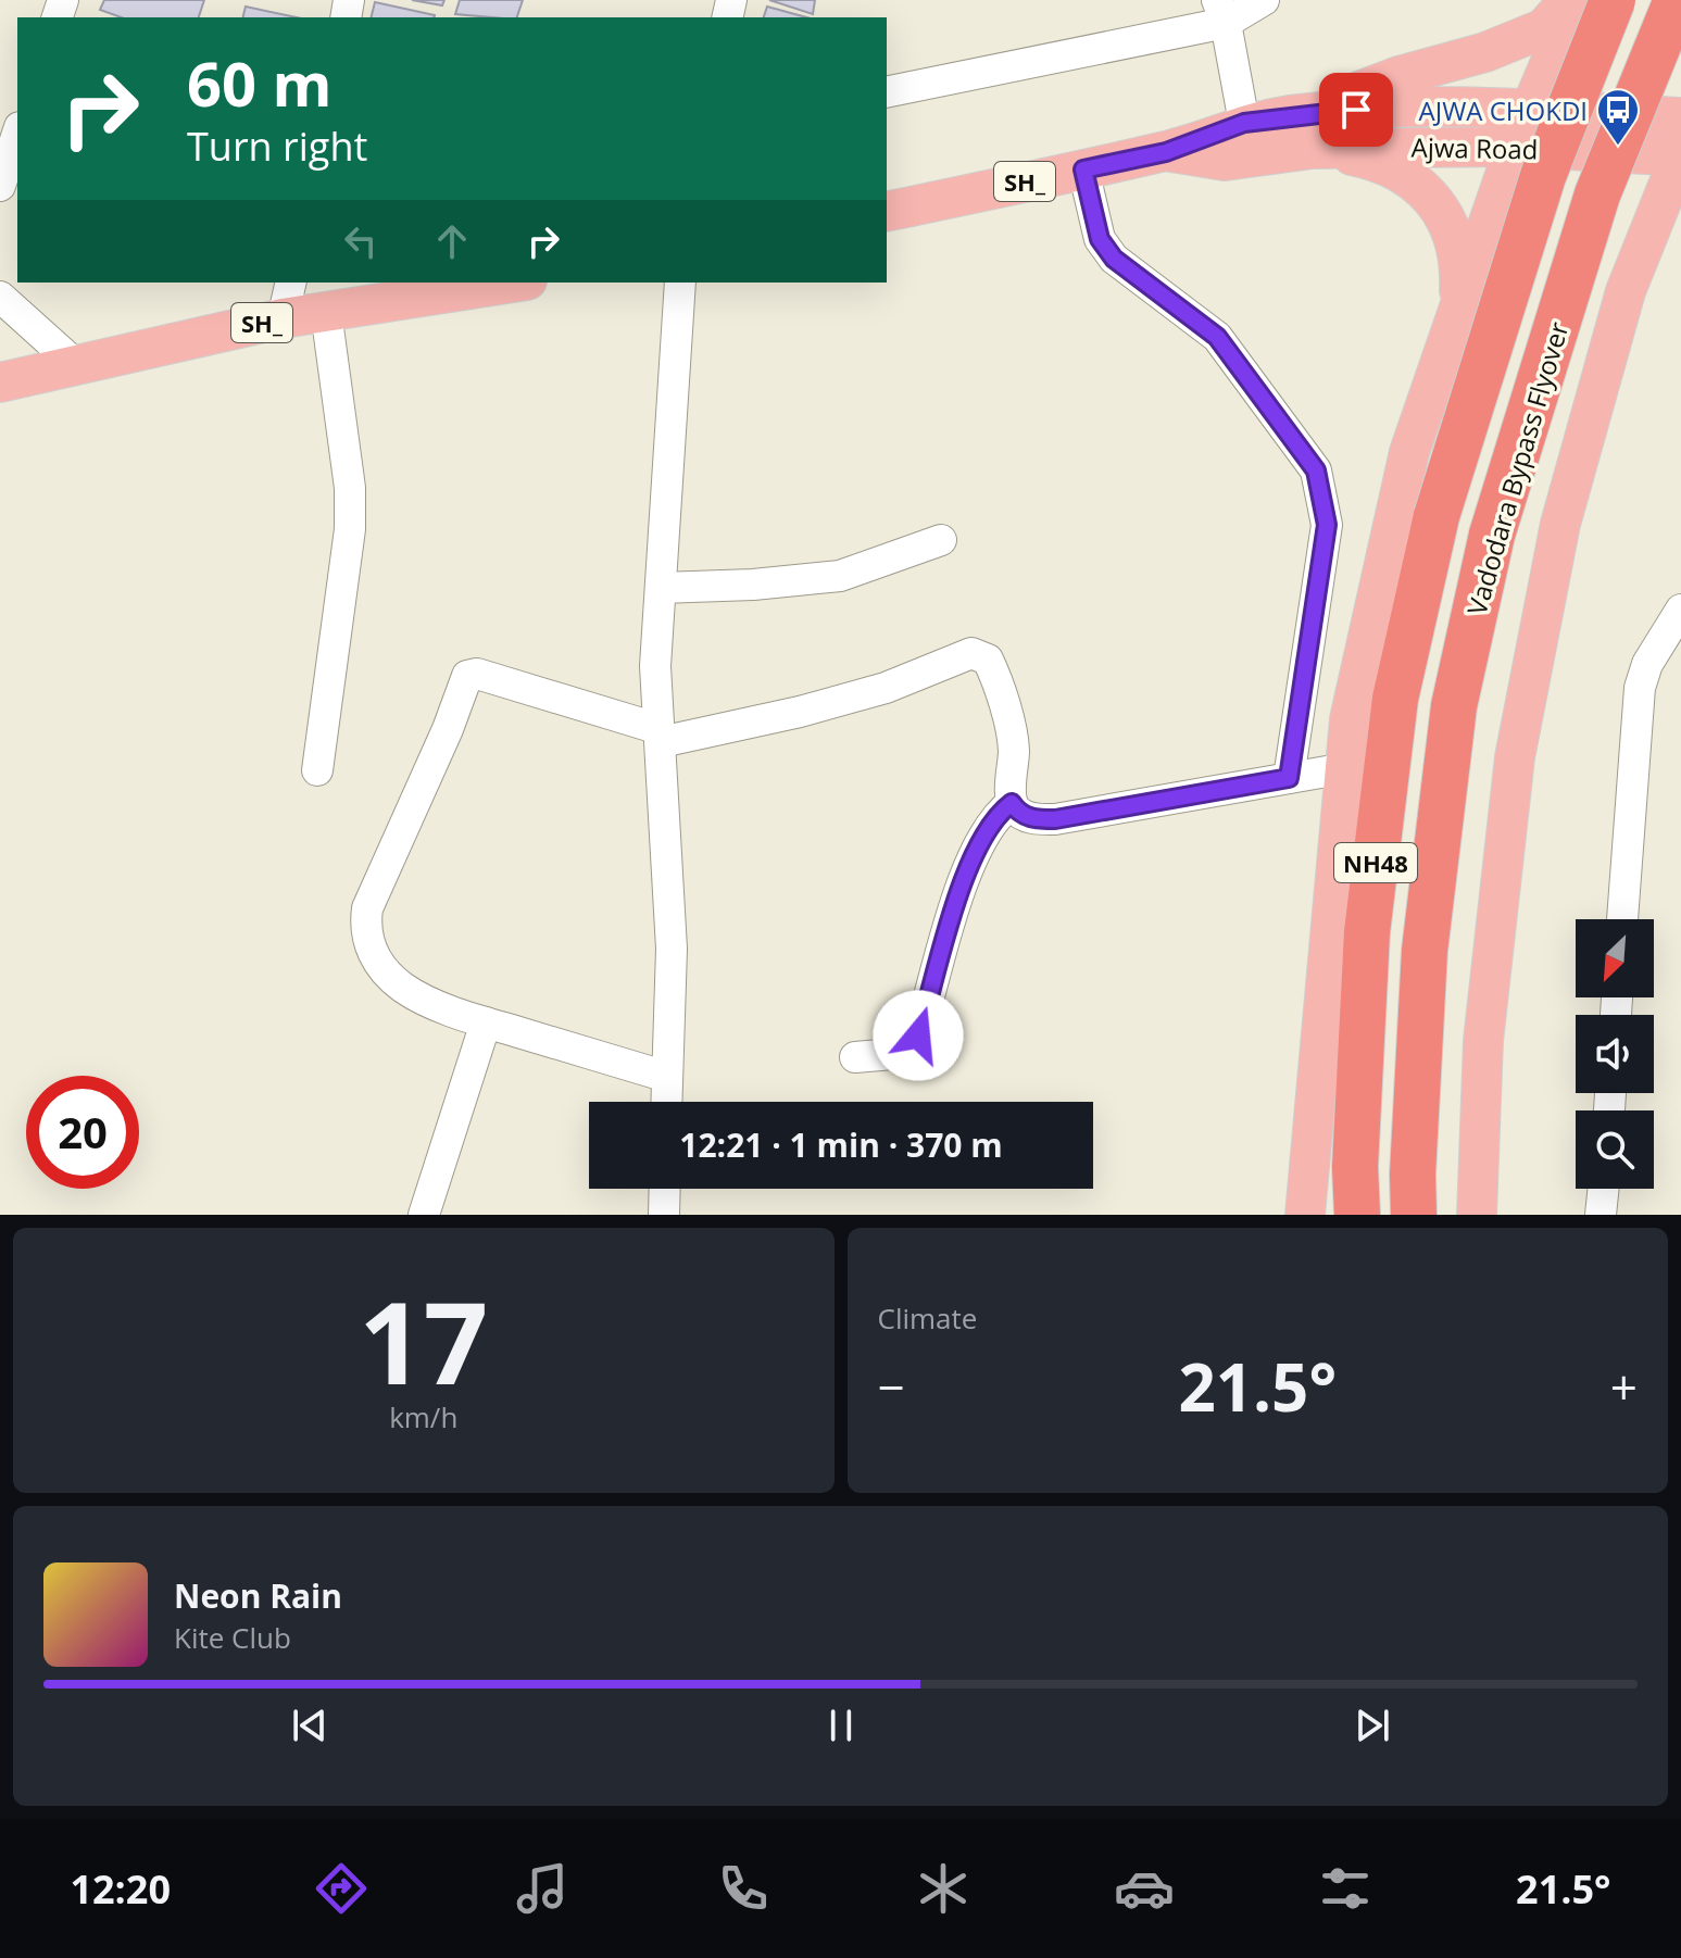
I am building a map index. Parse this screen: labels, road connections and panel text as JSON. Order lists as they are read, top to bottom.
{
  "streets": {
    "highway": ["Vadodara Bypass Flyover", "NH48"],
    "main road": ["Ajwa Road", "SH_"]
  },
  "crossings": [
    ["Ajwa Road", "SH_"]
  ],
  "places": {
    "bus stop": ["AJWA CHOKDI"]
  },
  "north": "bottom left",
  "page": {
    "turn": ["60 m", "Turn right"],
    "limit": "20",
    "trip": "12:21 · 1 min · 370 m",
    "tile": [
      ["17", "km/h"],
      "Climate"
    ],
    "heat": ["−", "21.5°", "+"],
    "song": ["Neon Rain", "Kite Club"],
    "tabs": ["12:20", "21.5°"]
  }
}
